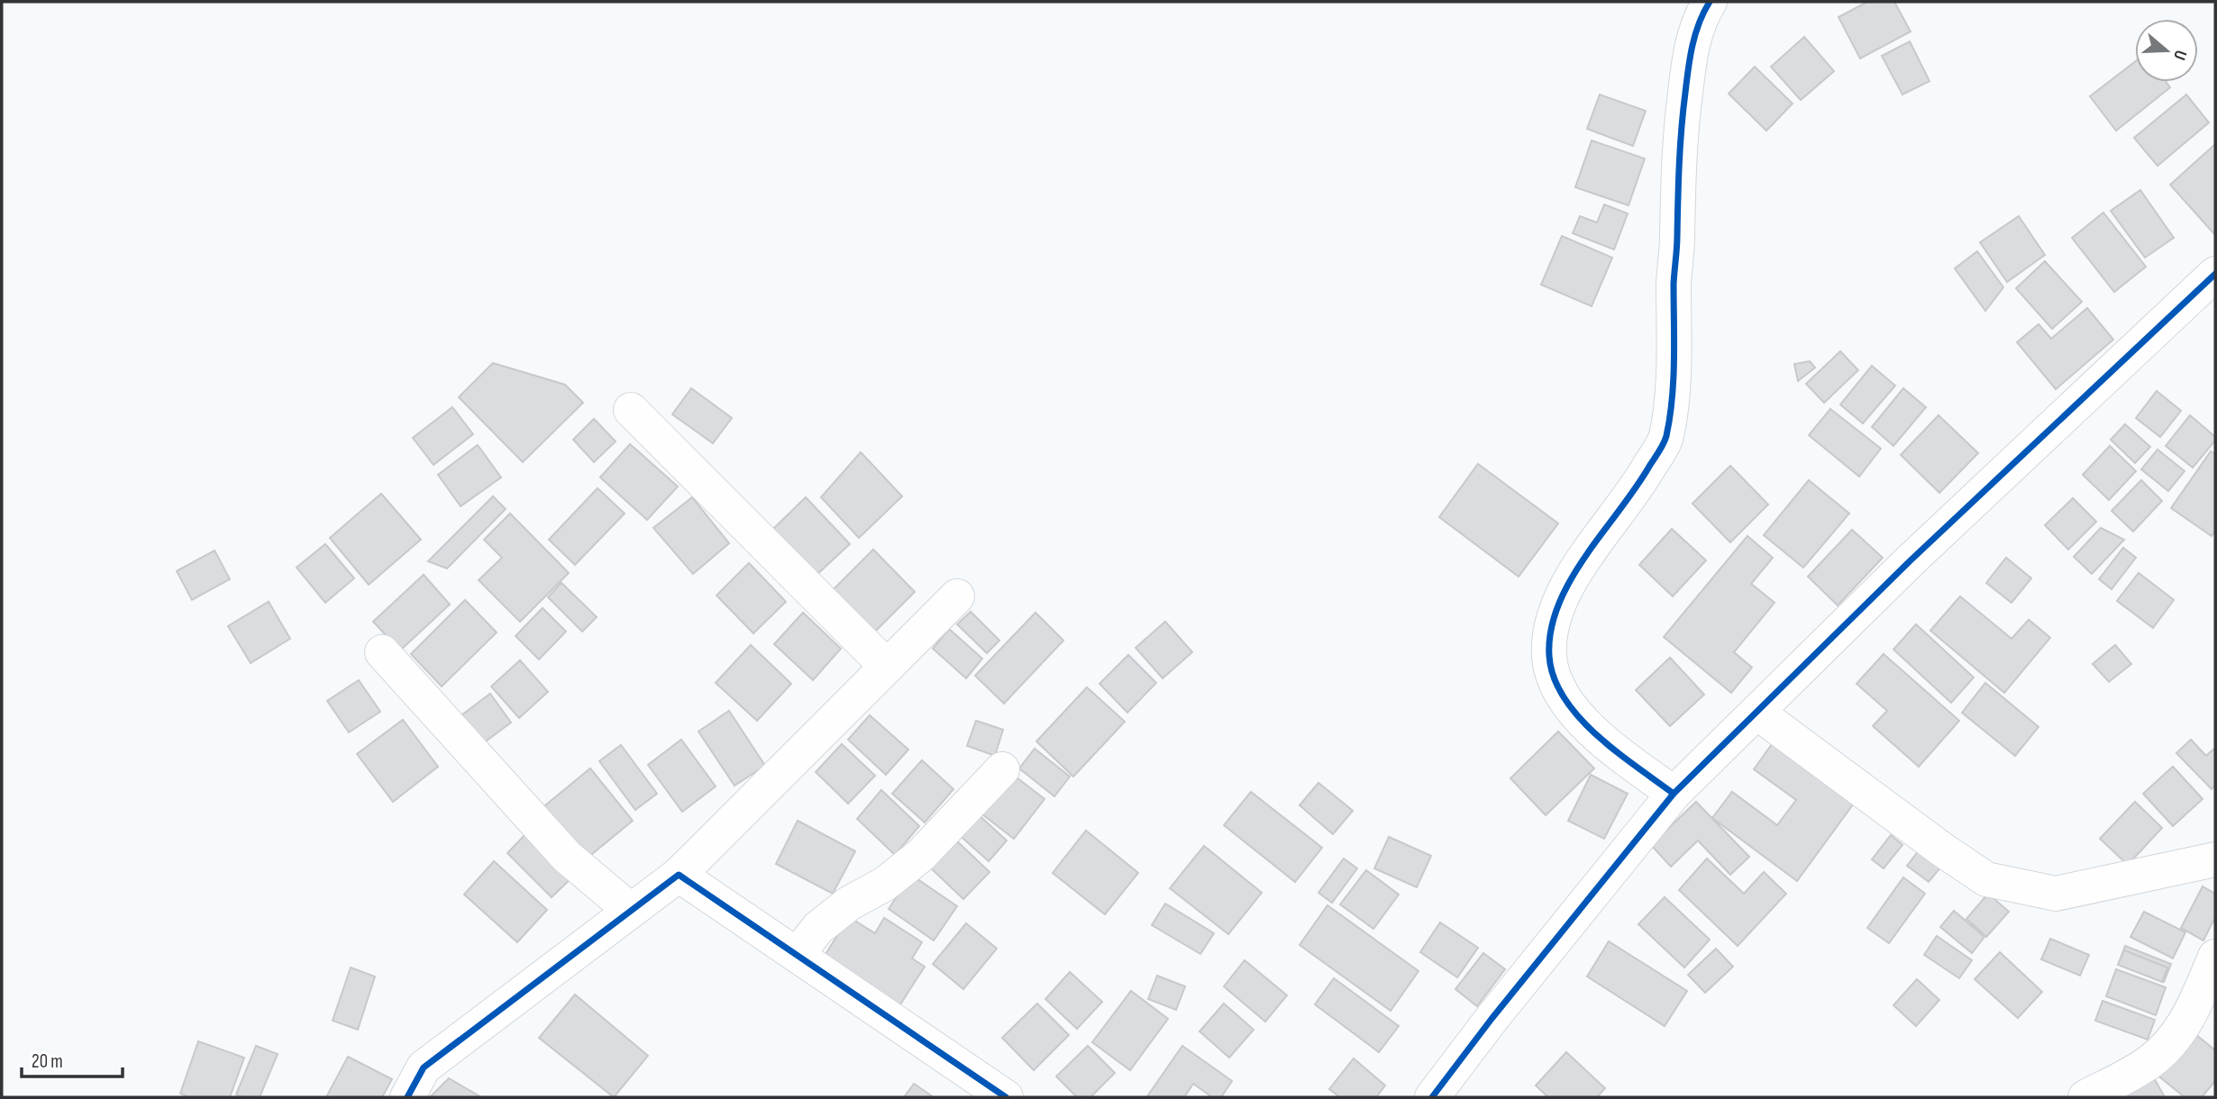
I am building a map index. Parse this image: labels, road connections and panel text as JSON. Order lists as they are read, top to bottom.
{
  "scale_bar": "20 m",
  "north": "right"
}
